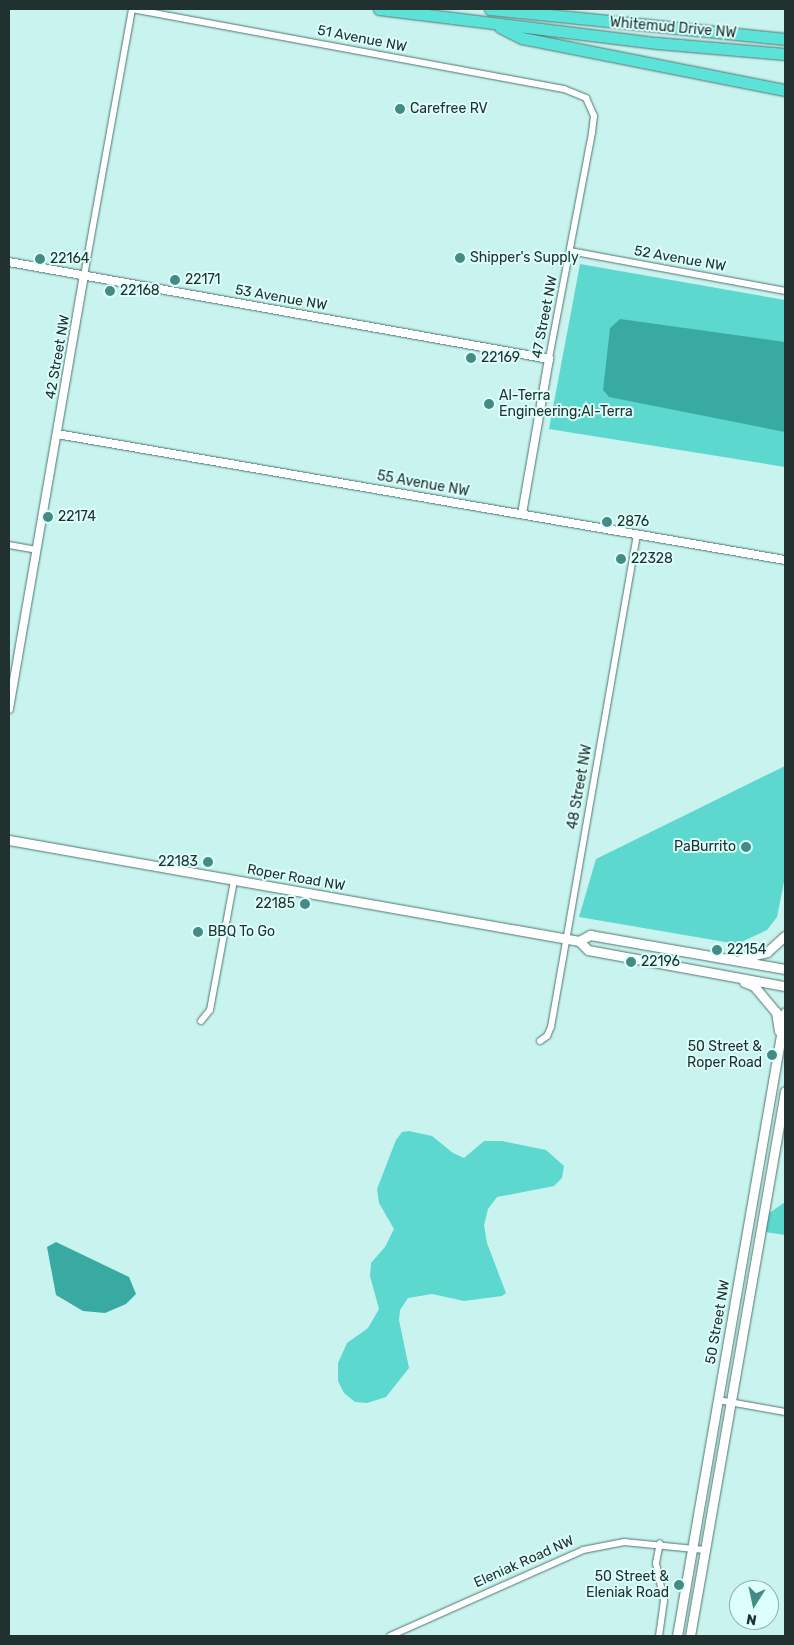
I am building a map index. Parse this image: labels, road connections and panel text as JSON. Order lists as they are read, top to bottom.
{
  "streets": {
    "highway": ["Whitemud Drive NW"],
    "main road": ["Roper Road NW", "50 Street NW"],
    "street": [
      "51 Avenue NW",
      "52 Avenue NW",
      "53 Avenue NW",
      "47 Street NW",
      "42 Street NW",
      "55 Avenue NW",
      "48 Street NW",
      "Eleniak Road NW"
    ]
  },
  "crossings": [
    ["51 Avenue NW", "47 Street NW"],
    ["51 Avenue NW", "42 Street NW"],
    ["52 Avenue NW", "47 Street NW"],
    ["53 Avenue NW", "47 Street NW"],
    ["53 Avenue NW", "42 Street NW"],
    ["47 Street NW", "55 Avenue NW"],
    ["42 Street NW", "55 Avenue NW"],
    ["55 Avenue NW", "48 Street NW"],
    ["48 Street NW", "Roper Road NW"],
    ["50 Street NW", "Eleniak Road NW"]
  ],
  "places": [
    "Carefree RV",
    "Shipper's Supply",
    "22164",
    "22171",
    "22168",
    "22169",
    "Al-Terra Engineering;Al-Terra",
    "22174",
    "2876",
    "22328",
    "PaBurrito",
    "22183",
    "22185",
    "BBQ To Go",
    "22154",
    "22196",
    "50 Street & Roper Road",
    "50 Street & Eleniak Road"
  ],
  "north": "bottom"
}
